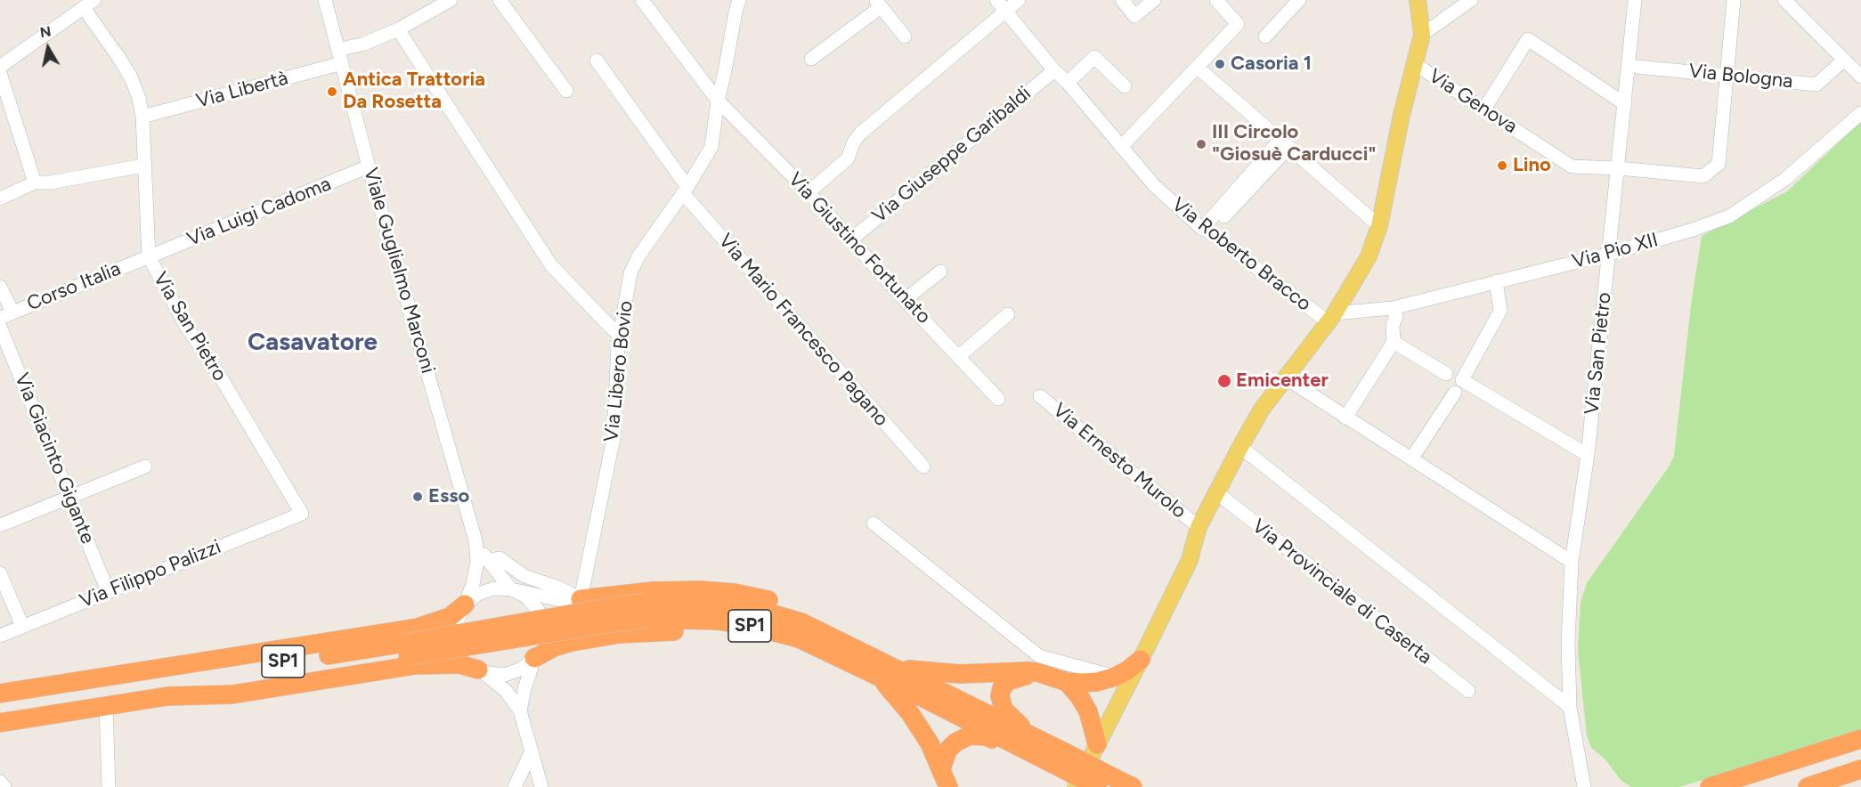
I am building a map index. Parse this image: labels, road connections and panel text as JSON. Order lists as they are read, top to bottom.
{
  "streets": {
    "highway": ["SP1"],
    "street": [
      "Via Bologna",
      "Via Libertà",
      "Via Genova",
      "Via Giuseppe Garibaldi",
      "Via Luigi Cadoma",
      "Via Giustino Fortunato",
      "Via Pio XII",
      "Via Roberto Bracco",
      "Viale Guglielmo Marconi",
      "Corso Italia",
      "Via San Pietro",
      "Via Mario Francesco Pagano",
      "Via Libero Bovio",
      "Via Giacinto Gigante",
      "Via Ernesto Murolo",
      "Via Filippo Palizzi",
      "Via Provinciale di Caserta"
    ]
  },
  "crossings": [
    ["Via Bologna", "Via Genova"],
    ["Via Bologna", "Via San Pietro"],
    ["Via Libertà", "Viale Guglielmo Marconi"],
    ["Via Libertà", "Via San Pietro"],
    ["Via Genova", "Via San Pietro"],
    ["Via Giuseppe Garibaldi", "Via Giustino Fortunato"],
    ["Via Giuseppe Garibaldi", "Via Roberto Bracco"],
    ["Via Luigi Cadoma", "Viale Guglielmo Marconi"],
    ["Via Luigi Cadoma", "Corso Italia"],
    ["Via Luigi Cadoma", "Via San Pietro"],
    ["Via Giustino Fortunato", "Via Libero Bovio"],
    ["Via Pio XII", "Via Roberto Bracco"],
    ["Via Pio XII", "Via San Pietro"],
    ["Corso Italia", "Via San Pietro"],
    ["Via San Pietro", "Via Filippo Palizzi"],
    ["Via Mario Francesco Pagano", "Via Libero Bovio"],
    ["Via Giacinto Gigante", "Via Filippo Palizzi"]
  ],
  "districts": ["Casavatore"],
  "places": [
    "Casoria 1",
    "Antica Trattoria Da Rosetta",
    "III Circolo \"Giosuè Carducci\"",
    "Lino",
    "Emicenter",
    "Esso"
  ],
  "north": "top"
}
